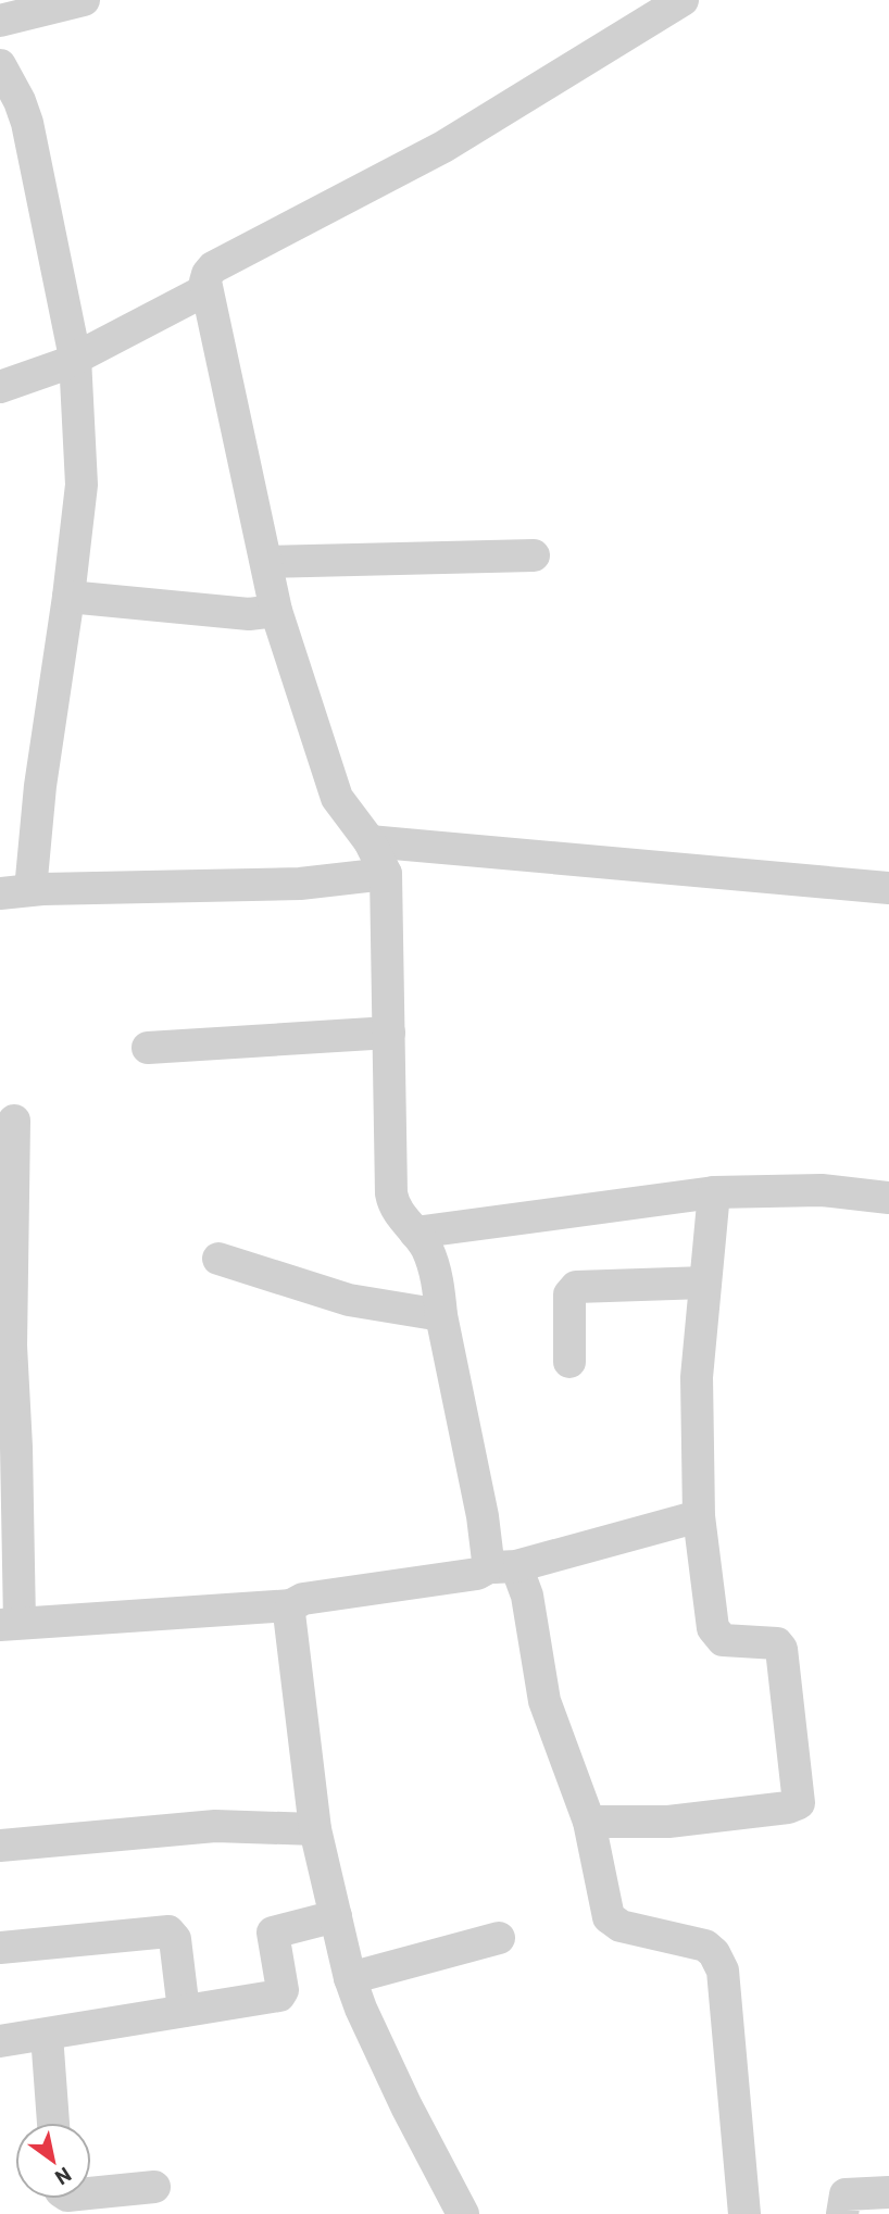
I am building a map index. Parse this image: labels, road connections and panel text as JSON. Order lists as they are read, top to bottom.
{
  "north": "bottom right"
}
